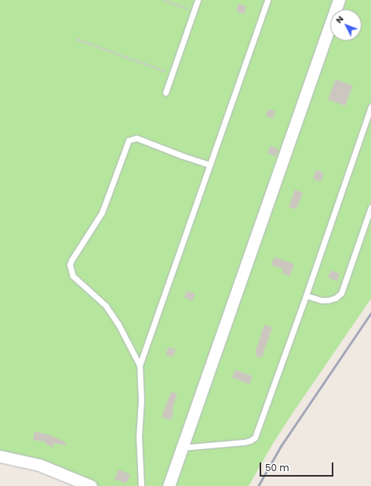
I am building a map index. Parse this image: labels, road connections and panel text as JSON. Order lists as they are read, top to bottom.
{
  "scale_bar": "50 m",
  "north": "top left"
}
